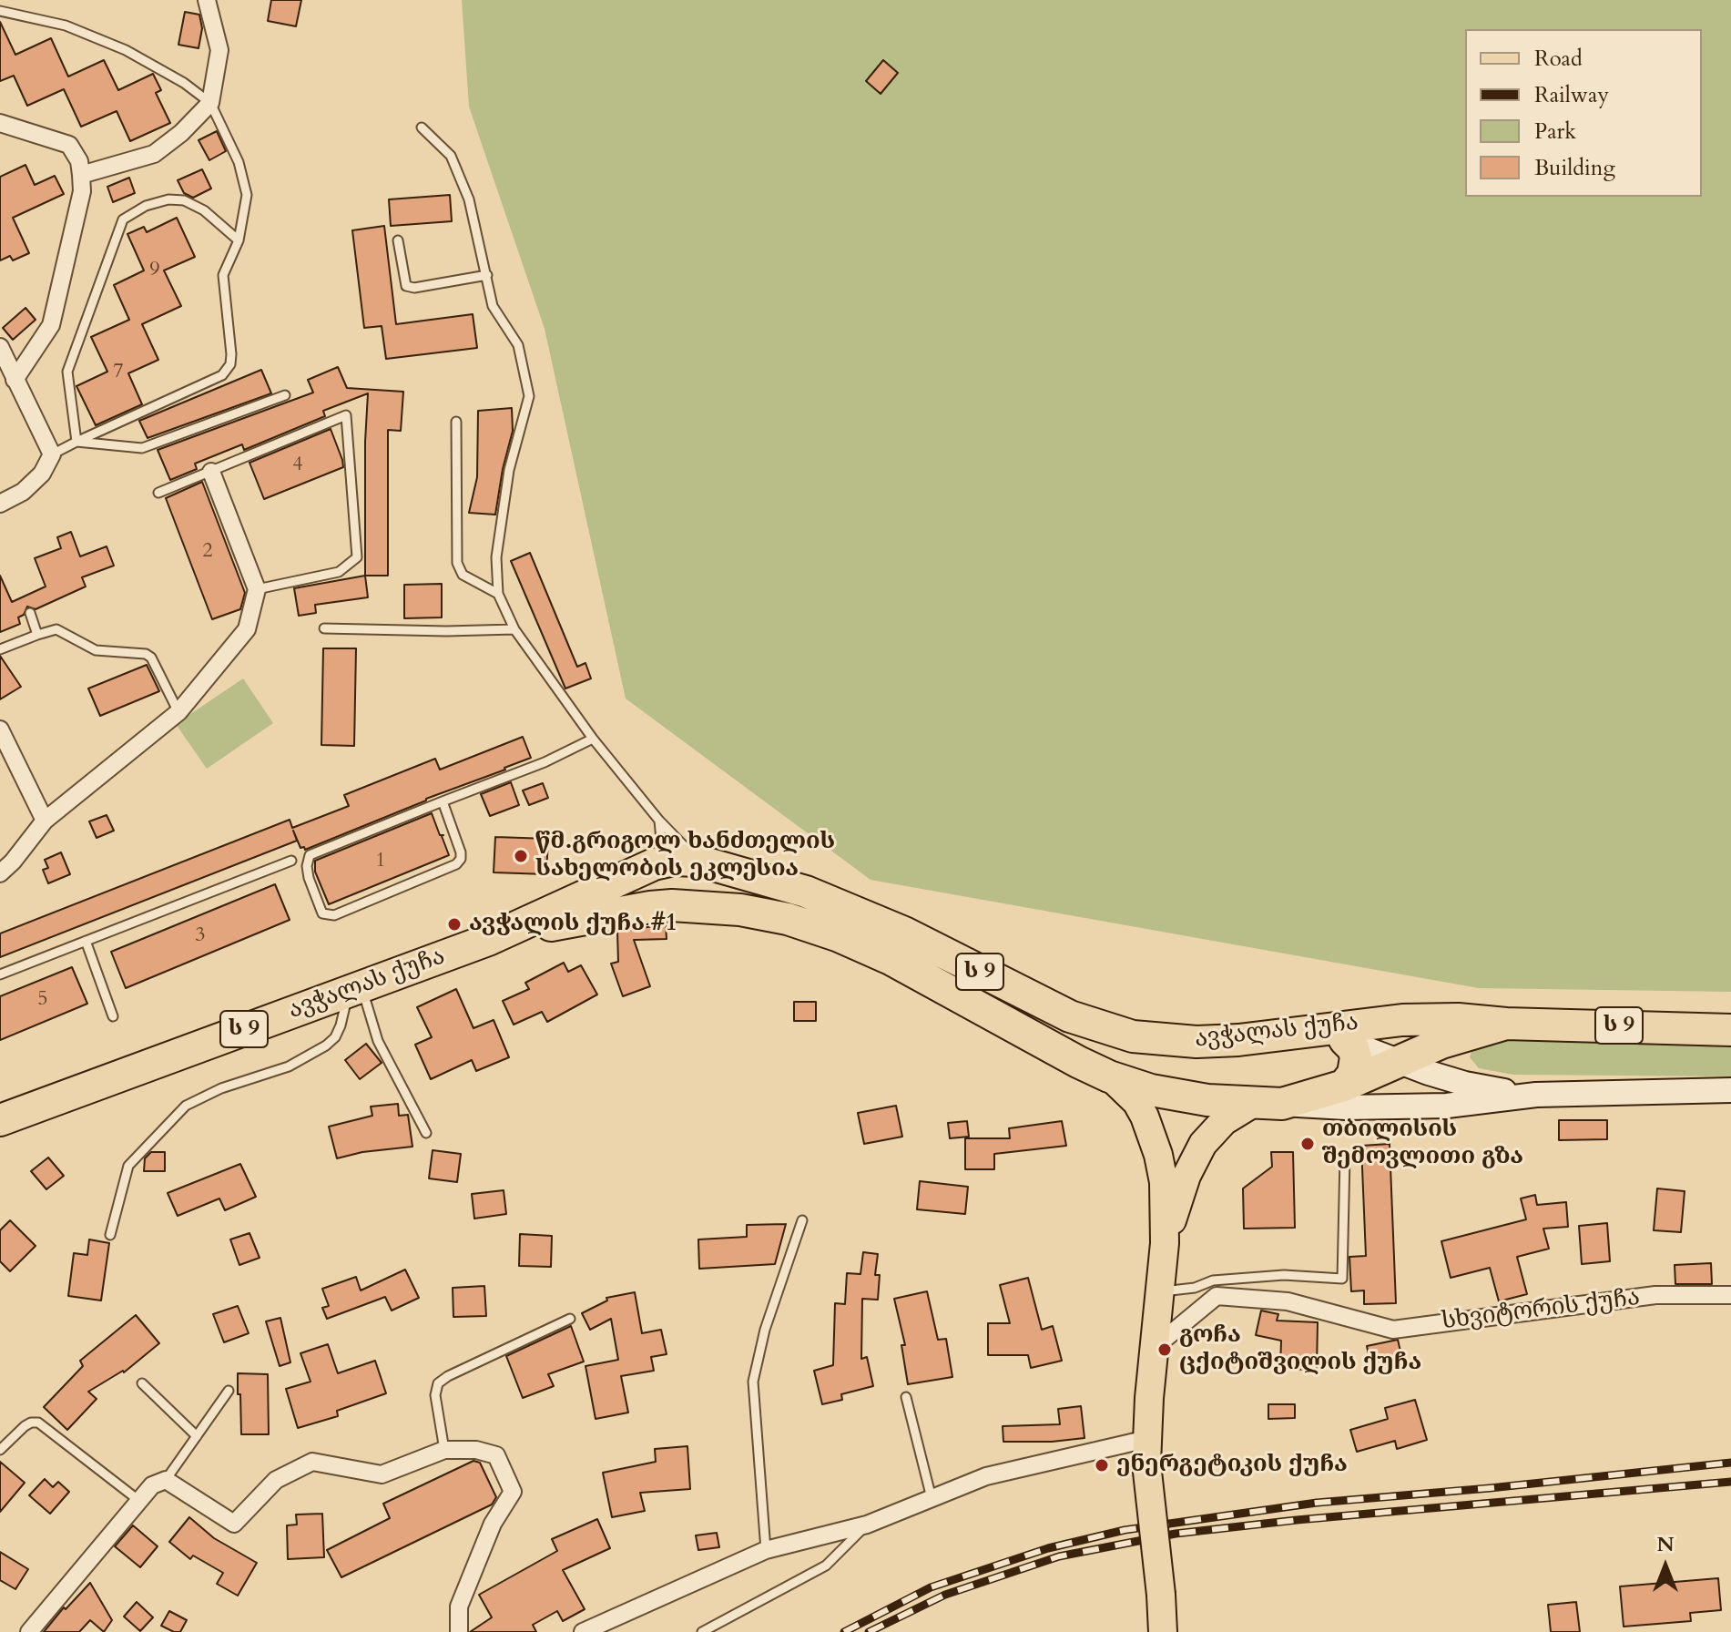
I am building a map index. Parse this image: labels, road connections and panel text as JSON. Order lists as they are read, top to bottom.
{
  "streets": {
    "highway": ["ს 9", "ავჭალას ქუჩა"],
    "street": ["სხვიტორის ქუჩა"]
  },
  "crossings": [
    ["ს 9", "ავჭალას ქუჩა"]
  ],
  "places": [
    "წმ.გრიგოლ ხანძთელის სახელობის ეკლესია",
    "ავჭალის ქუჩა #1",
    "თბილისის შემოვლითი გზა",
    "გოჩა ცქიტიშვილის ქუჩა",
    "ენერგეტიკის ქუჩა"
  ],
  "house_numbers": [
    "9",
    "7",
    "4",
    "2",
    "1",
    "3",
    "5"
  ],
  "legend": [
    "Road",
    "Railway",
    "Park",
    "Building"
  ],
  "north": "top"
}
